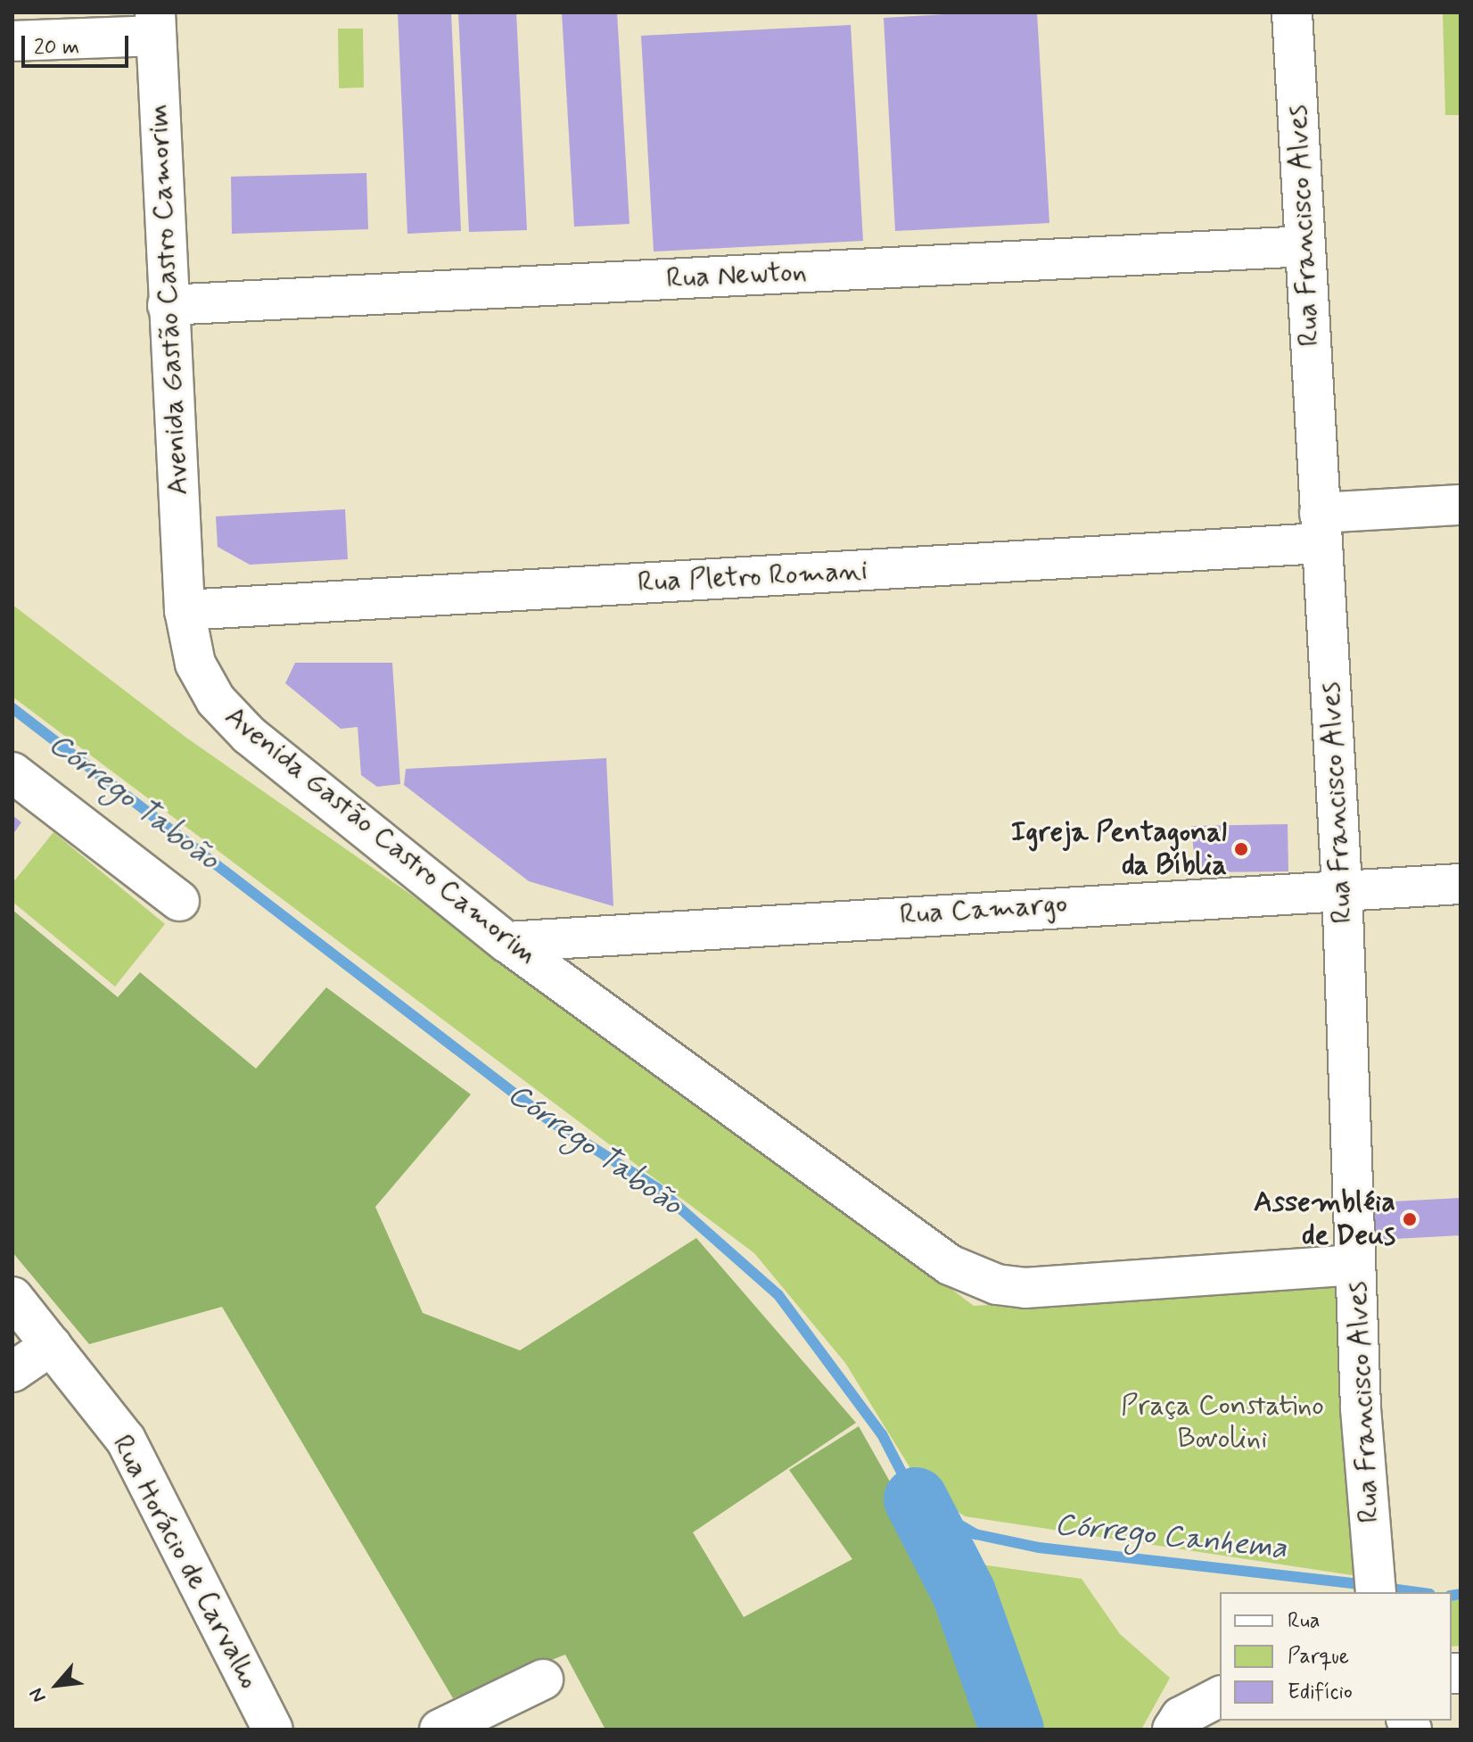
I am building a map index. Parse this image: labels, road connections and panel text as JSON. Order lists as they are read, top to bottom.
{
  "streets": {
    "street": [
      "Rua Francisco Alves",
      "Rua Newton",
      "Avenida Gastão Castro Camorim",
      "Rua Pletro Romani",
      "Rua Camargo",
      "Rua Horácio de Carvalho"
    ]
  },
  "crossings": [
    ["Rua Francisco Alves", "Rua Newton"],
    ["Rua Francisco Alves", "Avenida Gastão Castro Camorim"],
    ["Rua Francisco Alves", "Rua Pletro Romani"],
    ["Rua Francisco Alves", "Rua Camargo"],
    ["Rua Newton", "Avenida Gastão Castro Camorim"],
    ["Avenida Gastão Castro Camorim", "Rua Pletro Romani"],
    ["Avenida Gastão Castro Camorim", "Rua Camargo"]
  ],
  "water": ["Córrego Taboão", "Córrego Canhema"],
  "parks": ["Praça Constatino Bovolini"],
  "places": ["Igreja Pentagonal da Bíblia", "Assembléia de Deus"],
  "legend": ["Rua", "Parque", "Edifício"],
  "scale_bar": "20 m",
  "north": "bottom left"
}
